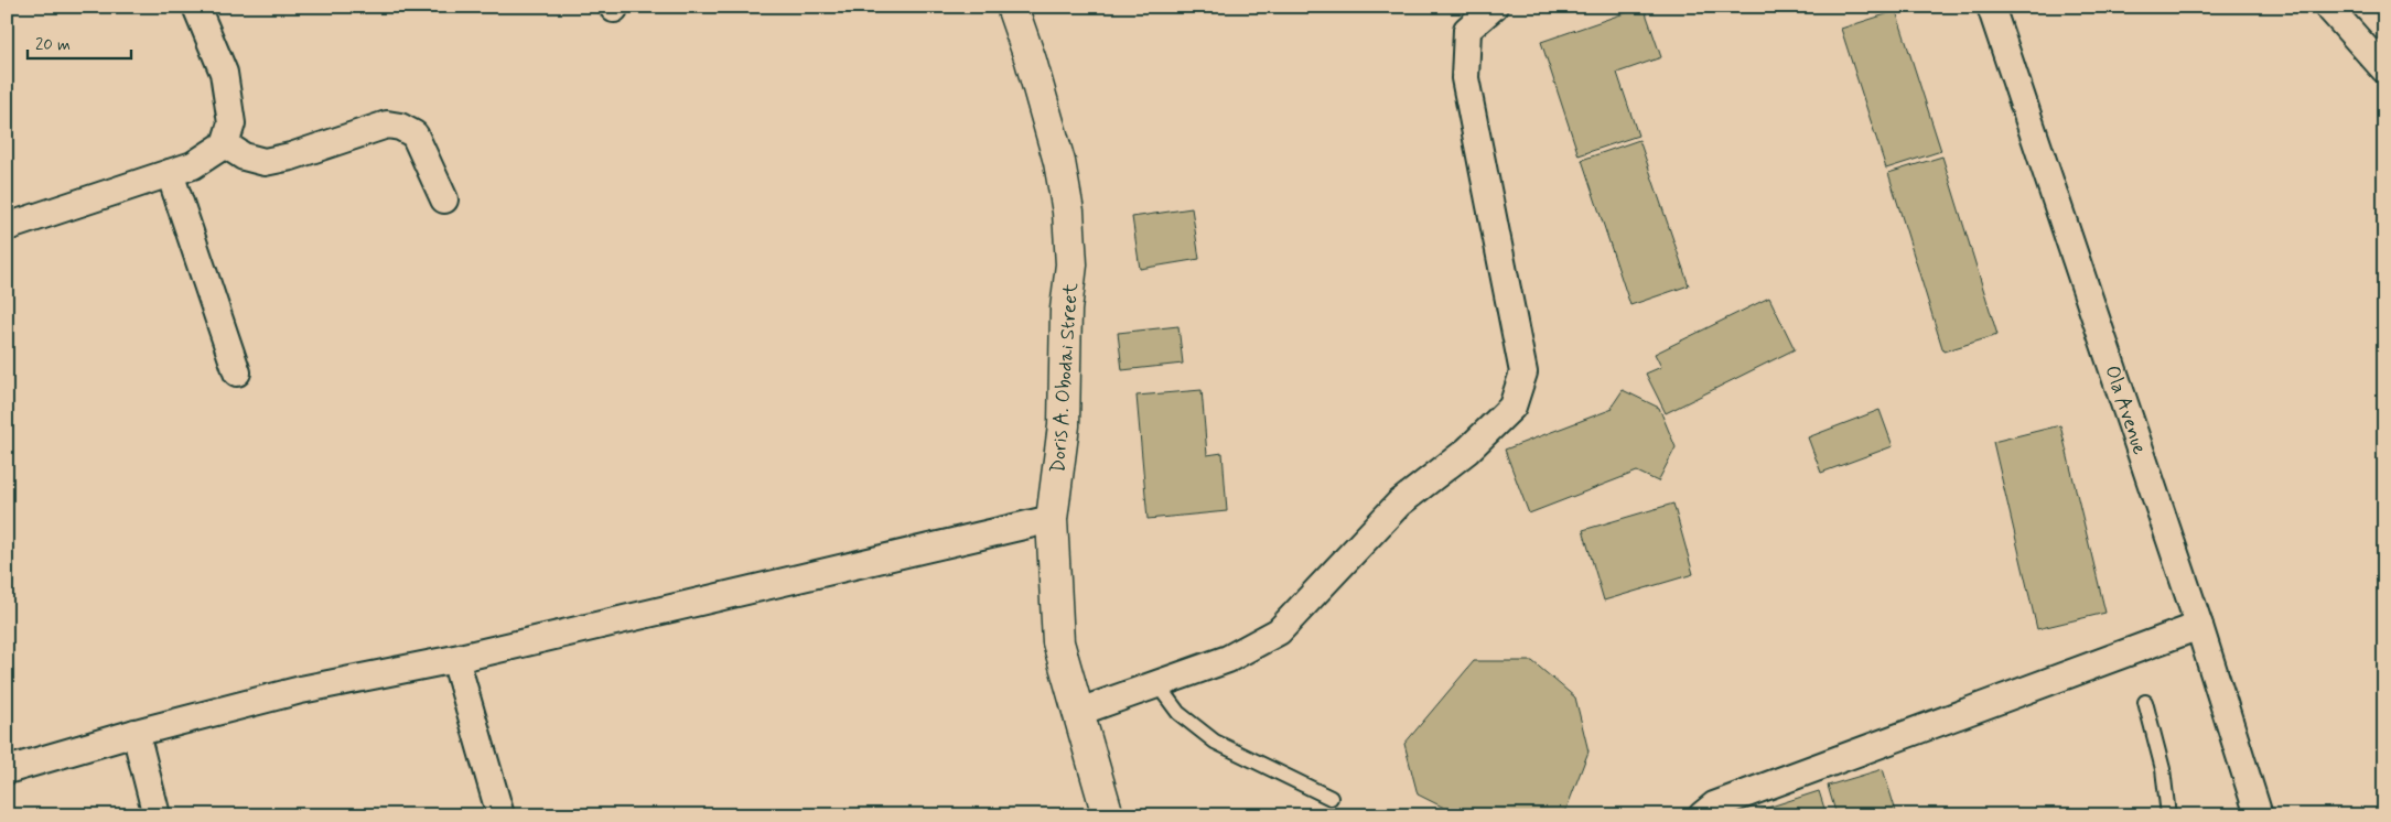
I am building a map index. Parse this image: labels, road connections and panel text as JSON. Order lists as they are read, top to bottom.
{
  "streets": {
    "street": ["Doris A. Obodai Street", "Ola Avenue"]
  },
  "scale_bar": "20 m"
}
